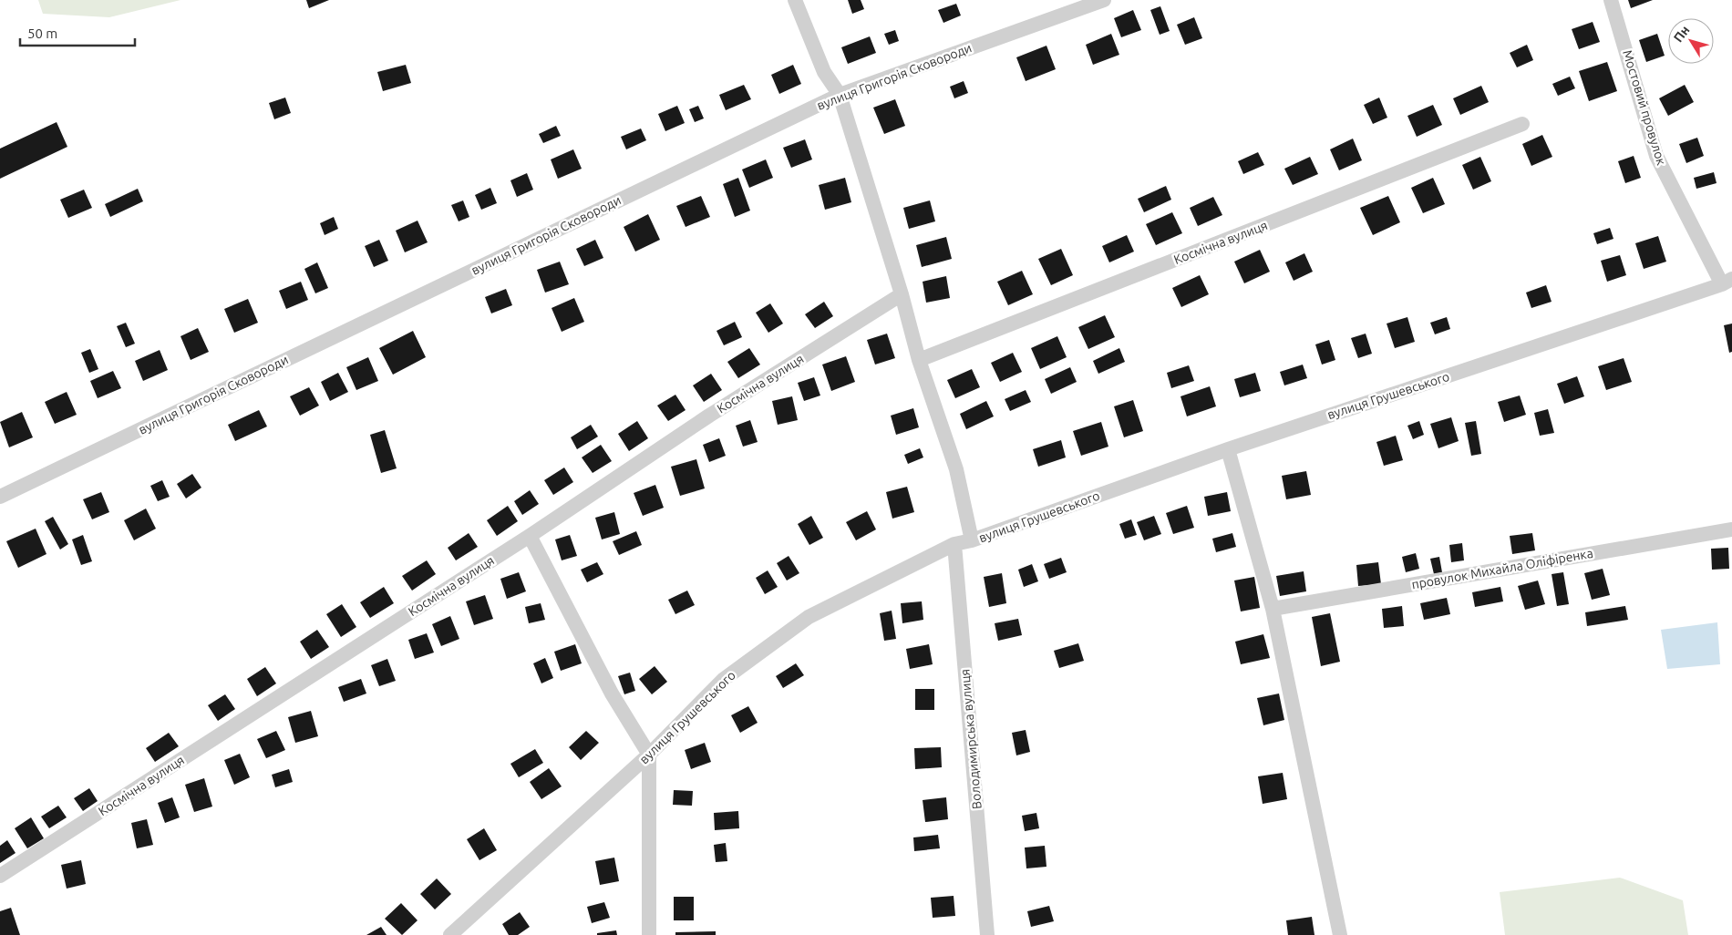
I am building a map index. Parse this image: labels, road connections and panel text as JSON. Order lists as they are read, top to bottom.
{
  "streets": {
    "street": [
      "вулиця Григорія Сковороди",
      "Мостовий провулок",
      "Космічна вулиця",
      "вулиця Грушевського",
      "провулок Михайла Оліфіренка",
      "Володимирська вулиця"
    ]
  },
  "crossings": [
    ["Мостовий провулок", "вулиця Грушевського"],
    ["вулиця Грушевського", "Володимирська вулиця"]
  ],
  "scale_bar": "50 m",
  "north": "top left"
}
